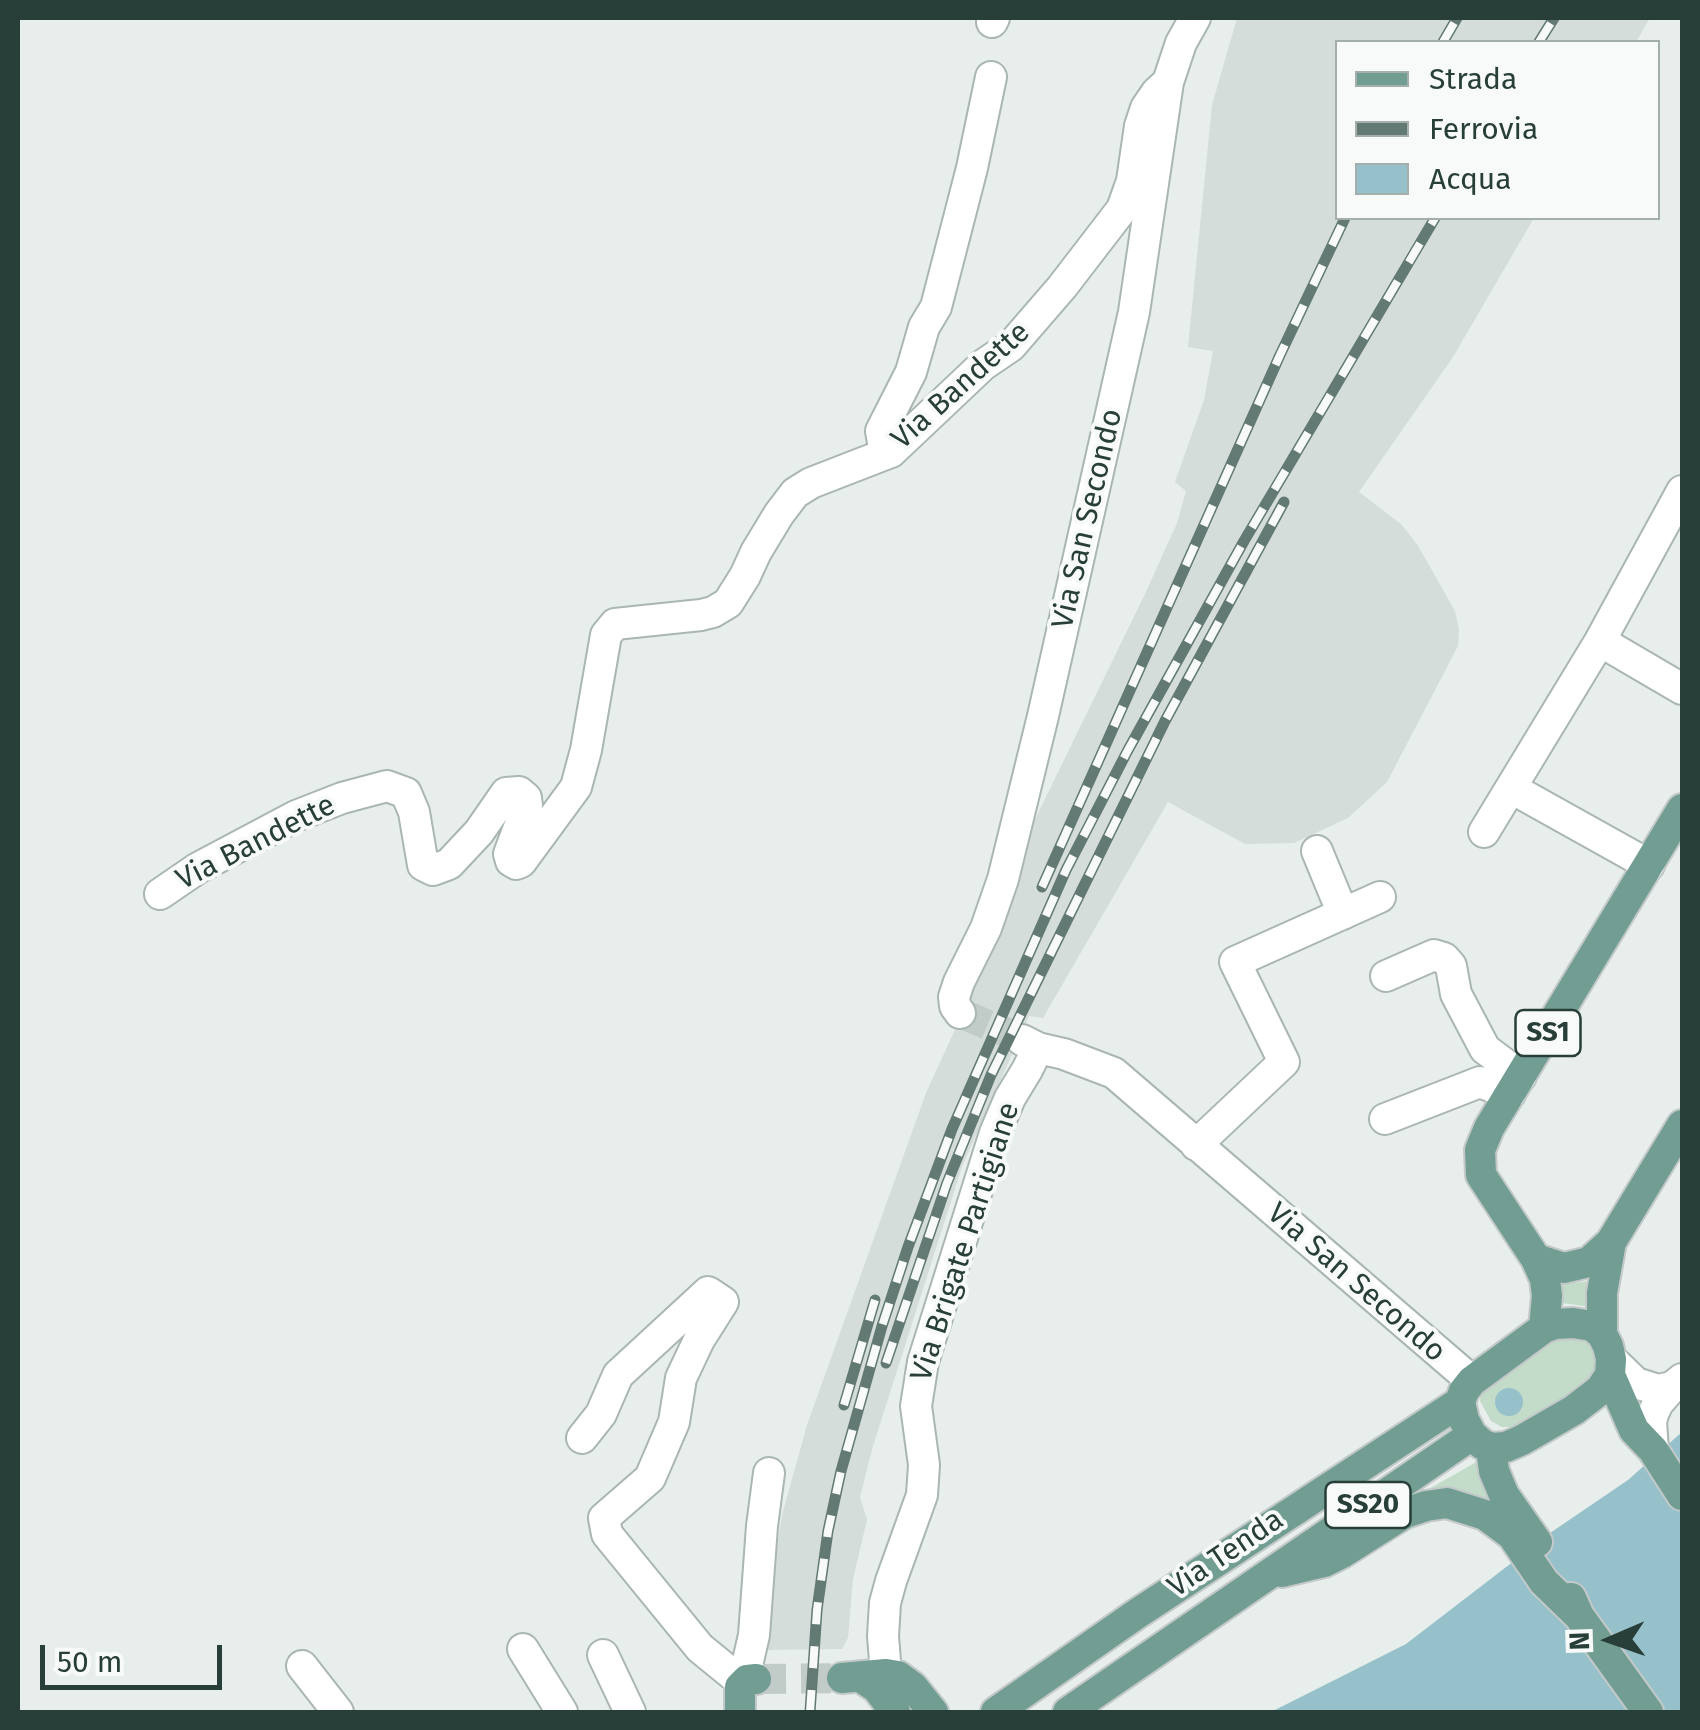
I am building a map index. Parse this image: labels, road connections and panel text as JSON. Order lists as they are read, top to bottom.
{
  "streets": {
    "main road": ["SS1", "SS20", "Via Tenda"],
    "street": ["Via Bandette", "Via San Secondo", "Via Brigate Partigiane"]
  },
  "crossings": [
    ["Via Bandette", "Via San Secondo"],
    ["Via San Secondo", "Via Brigate Partigiane"],
    ["Via San Secondo", "Via Tenda"],
    ["SS1", "Via Tenda"]
  ],
  "legend": ["Strada", "Ferrovia", "Acqua"],
  "scale_bar": "50 m",
  "north": "left"
}
